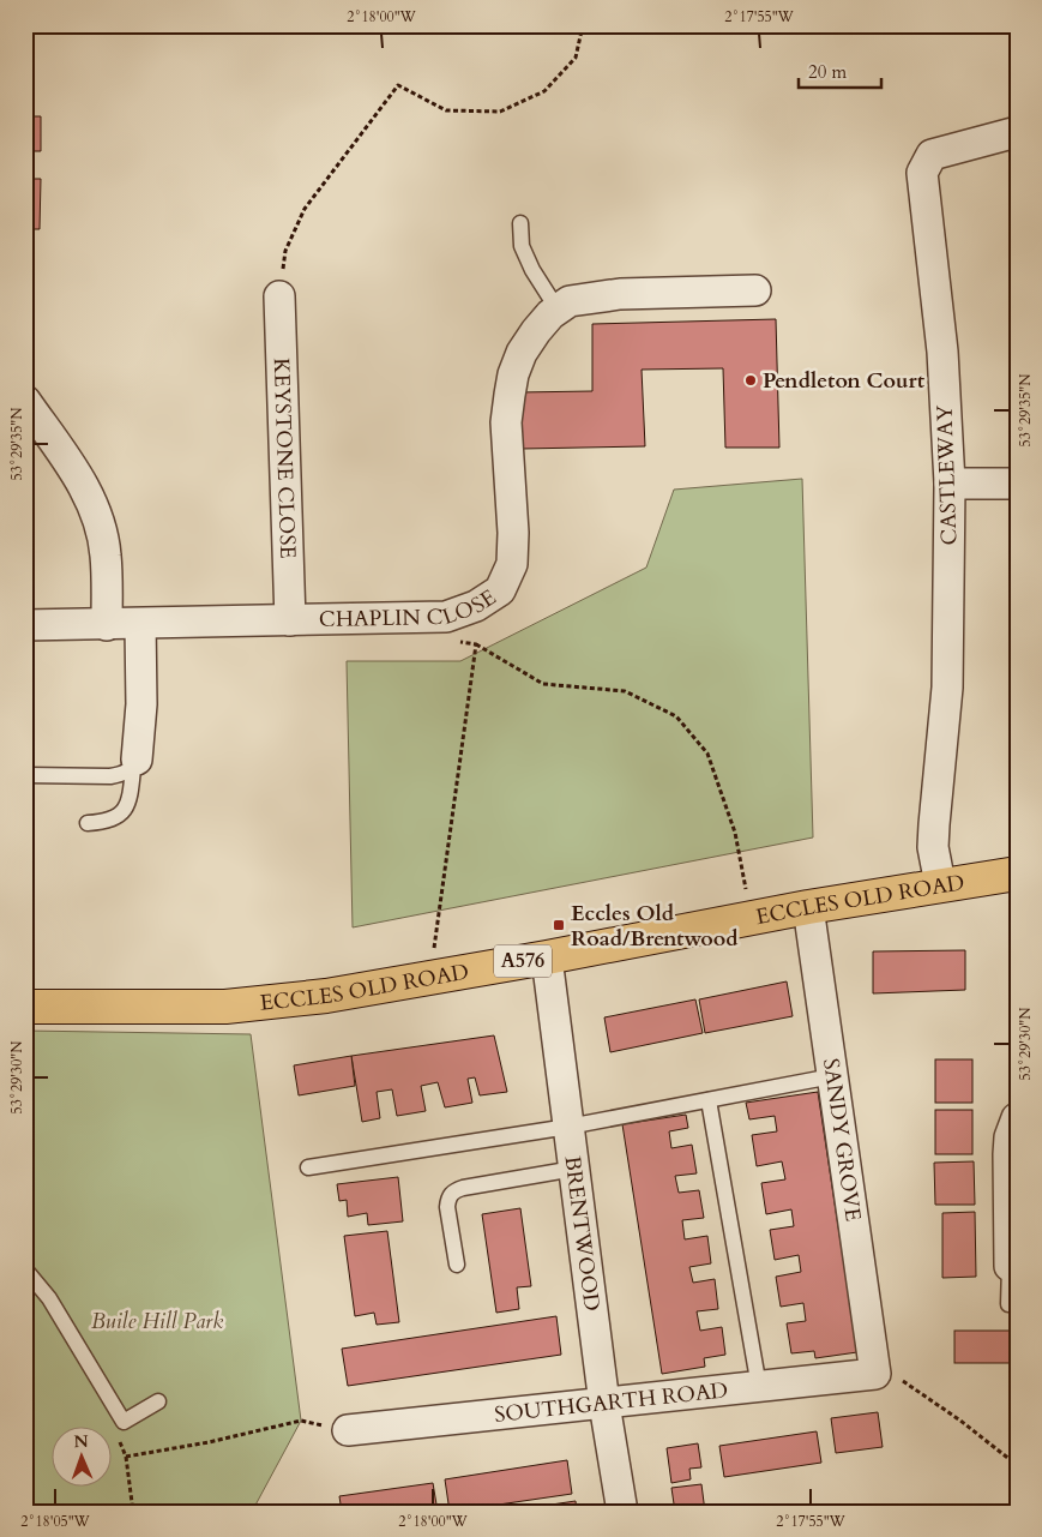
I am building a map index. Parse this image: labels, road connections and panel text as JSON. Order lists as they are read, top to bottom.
{
  "streets": {
    "main road": ["ECCLES OLD ROAD", "A576"],
    "street": [
      "KEYSTONE CLOSE",
      "CASTLEWAY",
      "CHAPLIN CLOSE",
      "SANDY GROVE",
      "BRENTWOOD",
      "SOUTHGARTH ROAD"
    ]
  },
  "crossings": [
    ["KEYSTONE CLOSE", "CHAPLIN CLOSE"],
    ["CASTLEWAY", "ECCLES OLD ROAD"],
    ["ECCLES OLD ROAD", "SANDY GROVE"],
    ["ECCLES OLD ROAD", "BRENTWOOD"],
    ["SANDY GROVE", "SOUTHGARTH ROAD"],
    ["BRENTWOOD", "SOUTHGARTH ROAD"]
  ],
  "parks": ["Buile Hill Park"],
  "places": {
    "other": ["Pendleton Court"],
    "transit": ["Eccles Old Road/Brentwood"]
  },
  "scale_bar": "20 m",
  "north": "top",
  "coordinates": [
    "2°18'00\"W",
    "2°17'55\"W",
    "53°29'35\"N",
    "53°29'30\"N",
    "2°18'05\"W"
  ]
}
